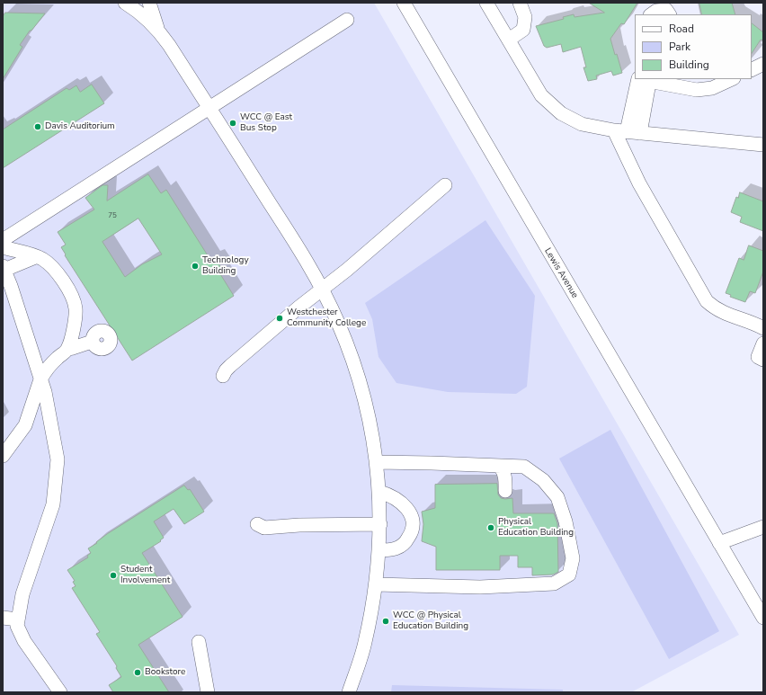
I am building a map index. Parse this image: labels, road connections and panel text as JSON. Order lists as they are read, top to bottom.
{
  "streets": {
    "street": ["Lewis Avenue"]
  },
  "places": [
    "WCC @ East Bus Stop",
    "Davis Auditorium",
    "Technology Building",
    "Westchester Community College",
    "Physical Education Building",
    "Student Involvement",
    "WCC @ Physical Education Building",
    "Bookstore"
  ],
  "house_numbers": ["75"],
  "legend": ["Road", "Park", "Building"]
}
